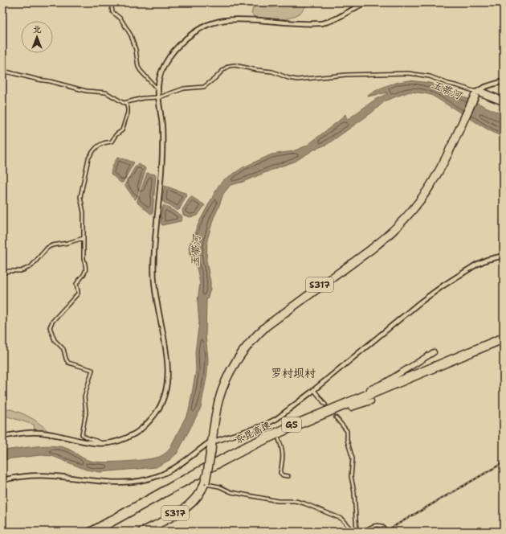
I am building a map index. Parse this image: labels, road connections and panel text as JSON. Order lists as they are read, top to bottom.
{
  "streets": {
    "highway": ["G5", "京昆高速"],
    "main road": ["S317"]
  },
  "districts": ["罗村坝村"],
  "water": ["玉带河"],
  "north": "top"
}
